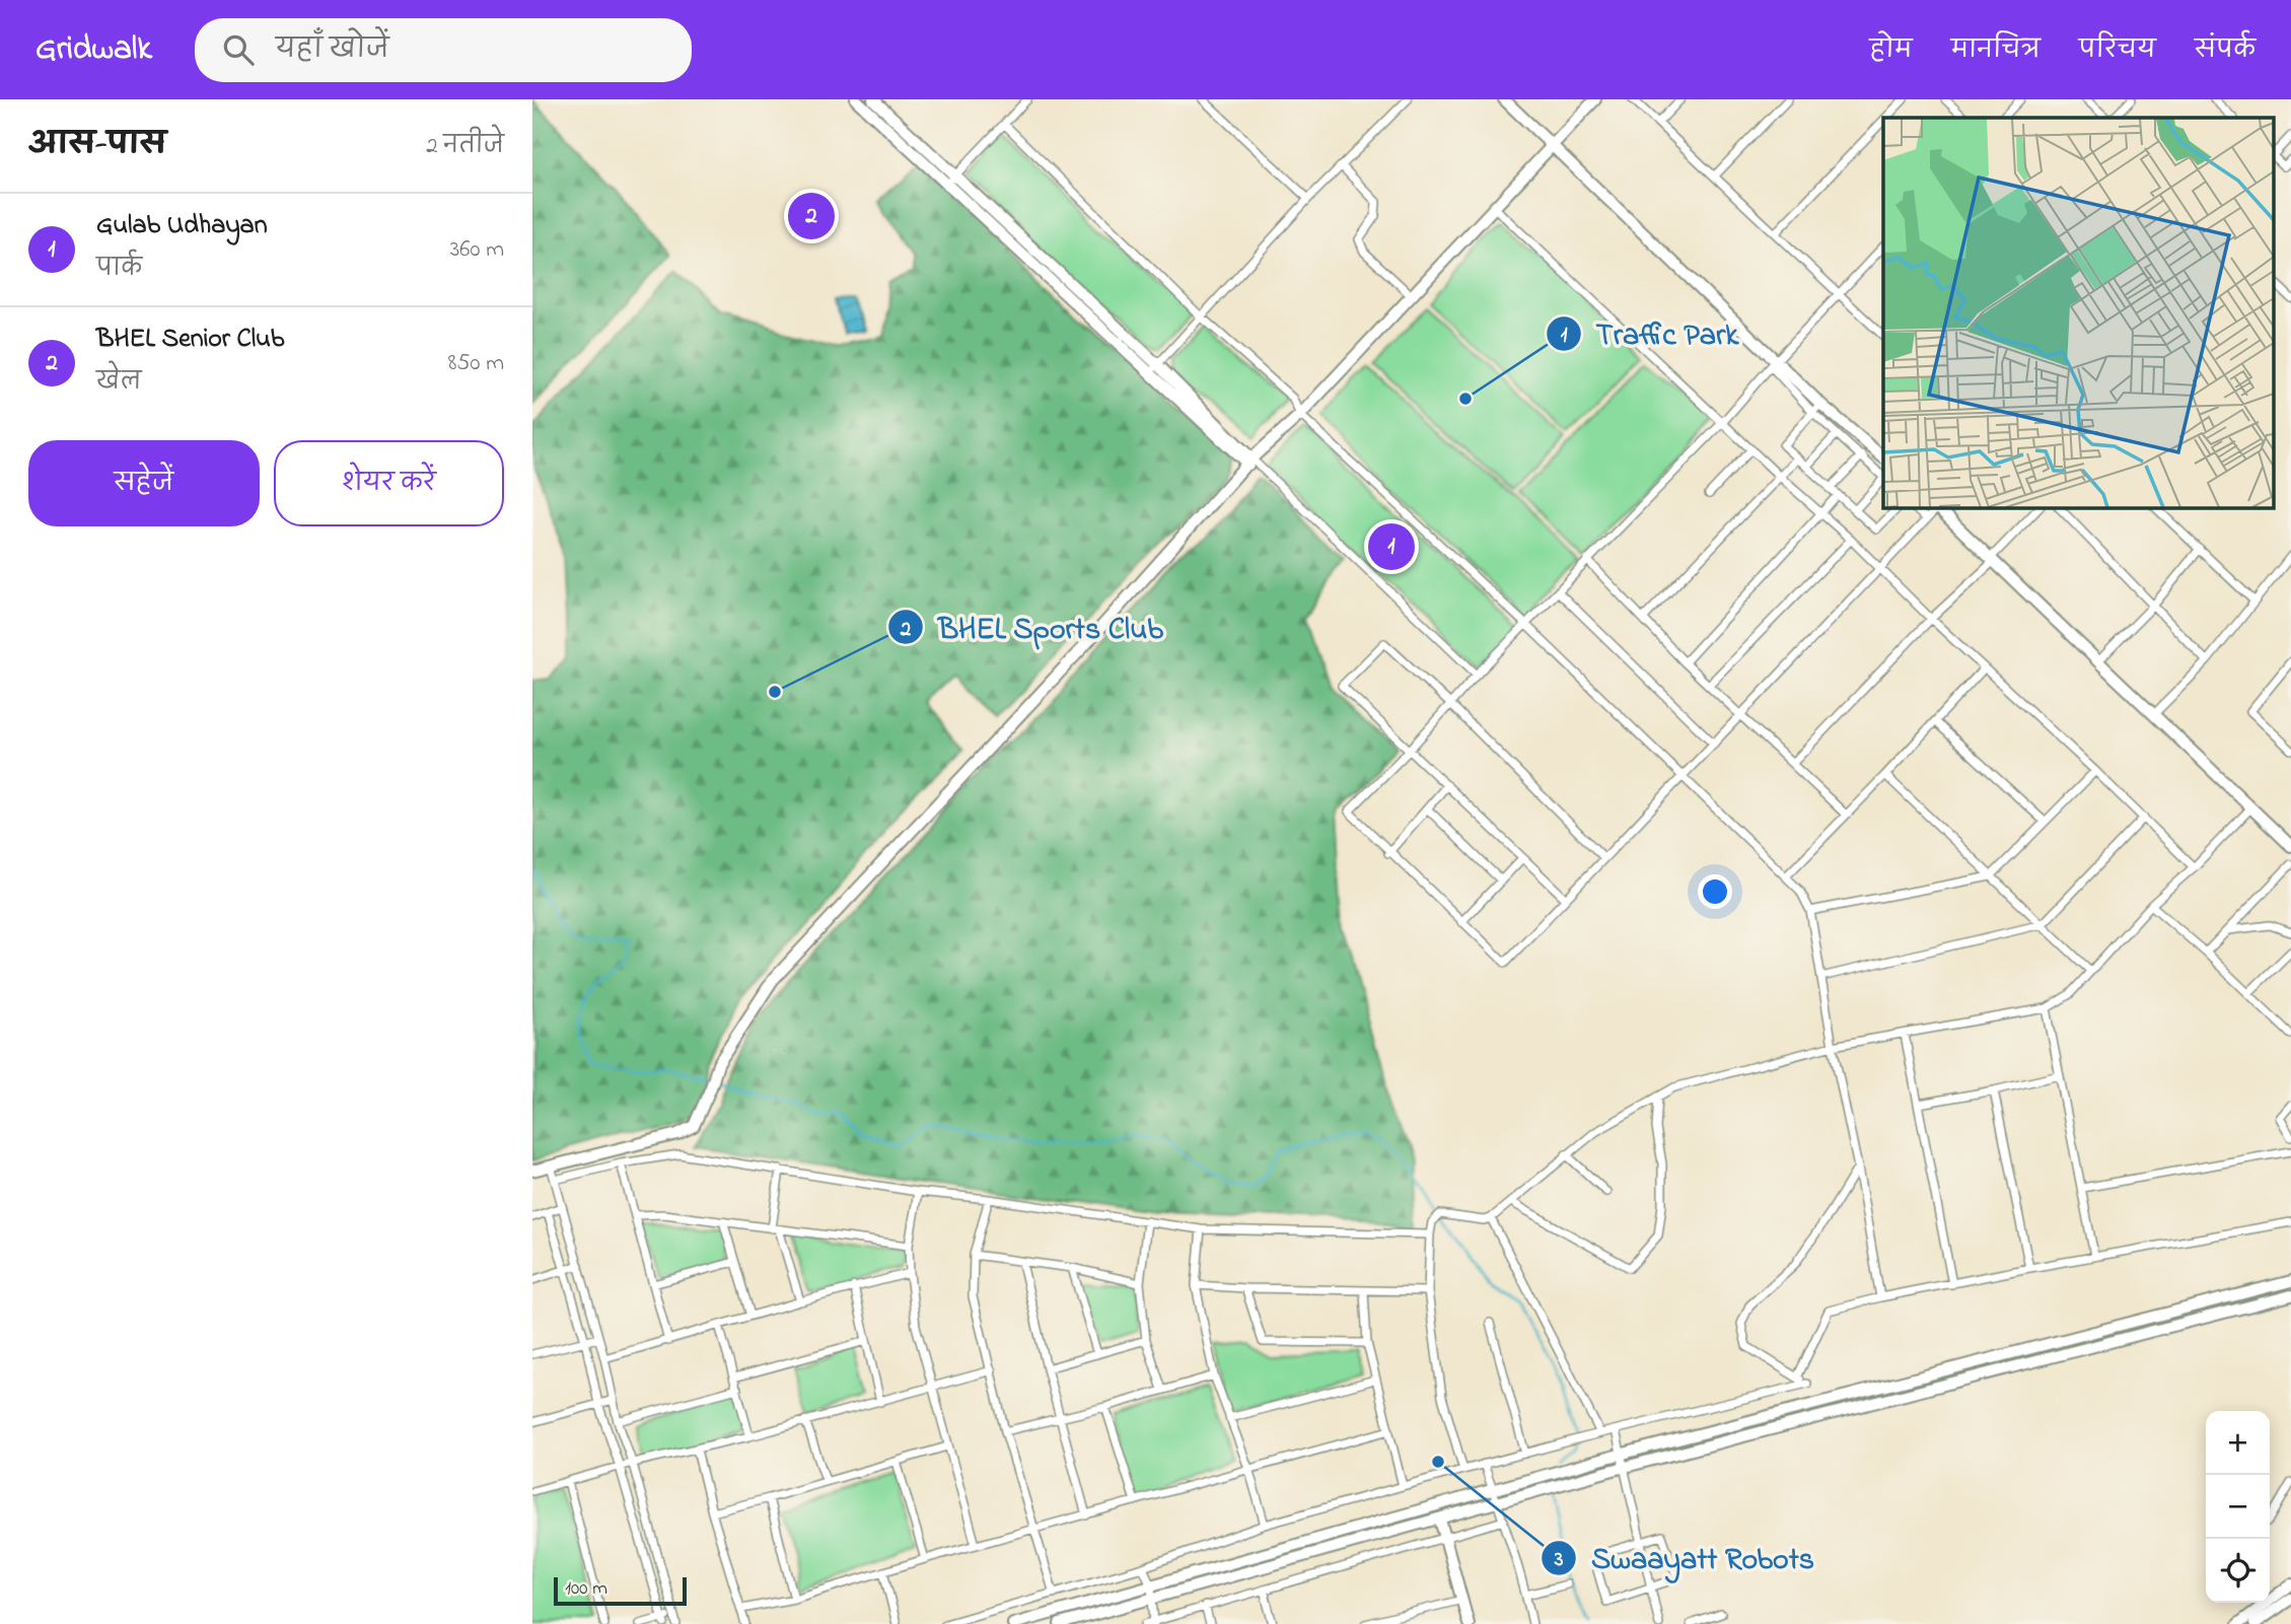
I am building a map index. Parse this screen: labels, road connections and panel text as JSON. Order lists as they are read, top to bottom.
{
  "places": ["Traffic Park", "BHEL Sports Club", "Swaayatt Robots"],
  "scale_bar": "100 m",
  "page": {
    "header": "Gridwalk",
    "search": "यहाँ खोजें",
    "nav": [
      "होम",
      "मानचित्र",
      "परिचय",
      "संपर्क"
    ],
    "heading": ["आस-पास", "2 नतीजे"],
    "pins": ["2", "1"],
    "list": [
      {
        "mark": "1",
        "name": "Gulab Udhayan",
        "note": "पार्क",
        "value": "360 m"
      },
      {
        "mark": "2",
        "name": "BHEL Senior Club",
        "note": "खेल",
        "value": "850 m"
      }
    ],
    "buttons": ["सहेजें", "शेयर करें"],
    "map_buttons": ["+", "−"],
    "scale": "100 m"
  }
}
